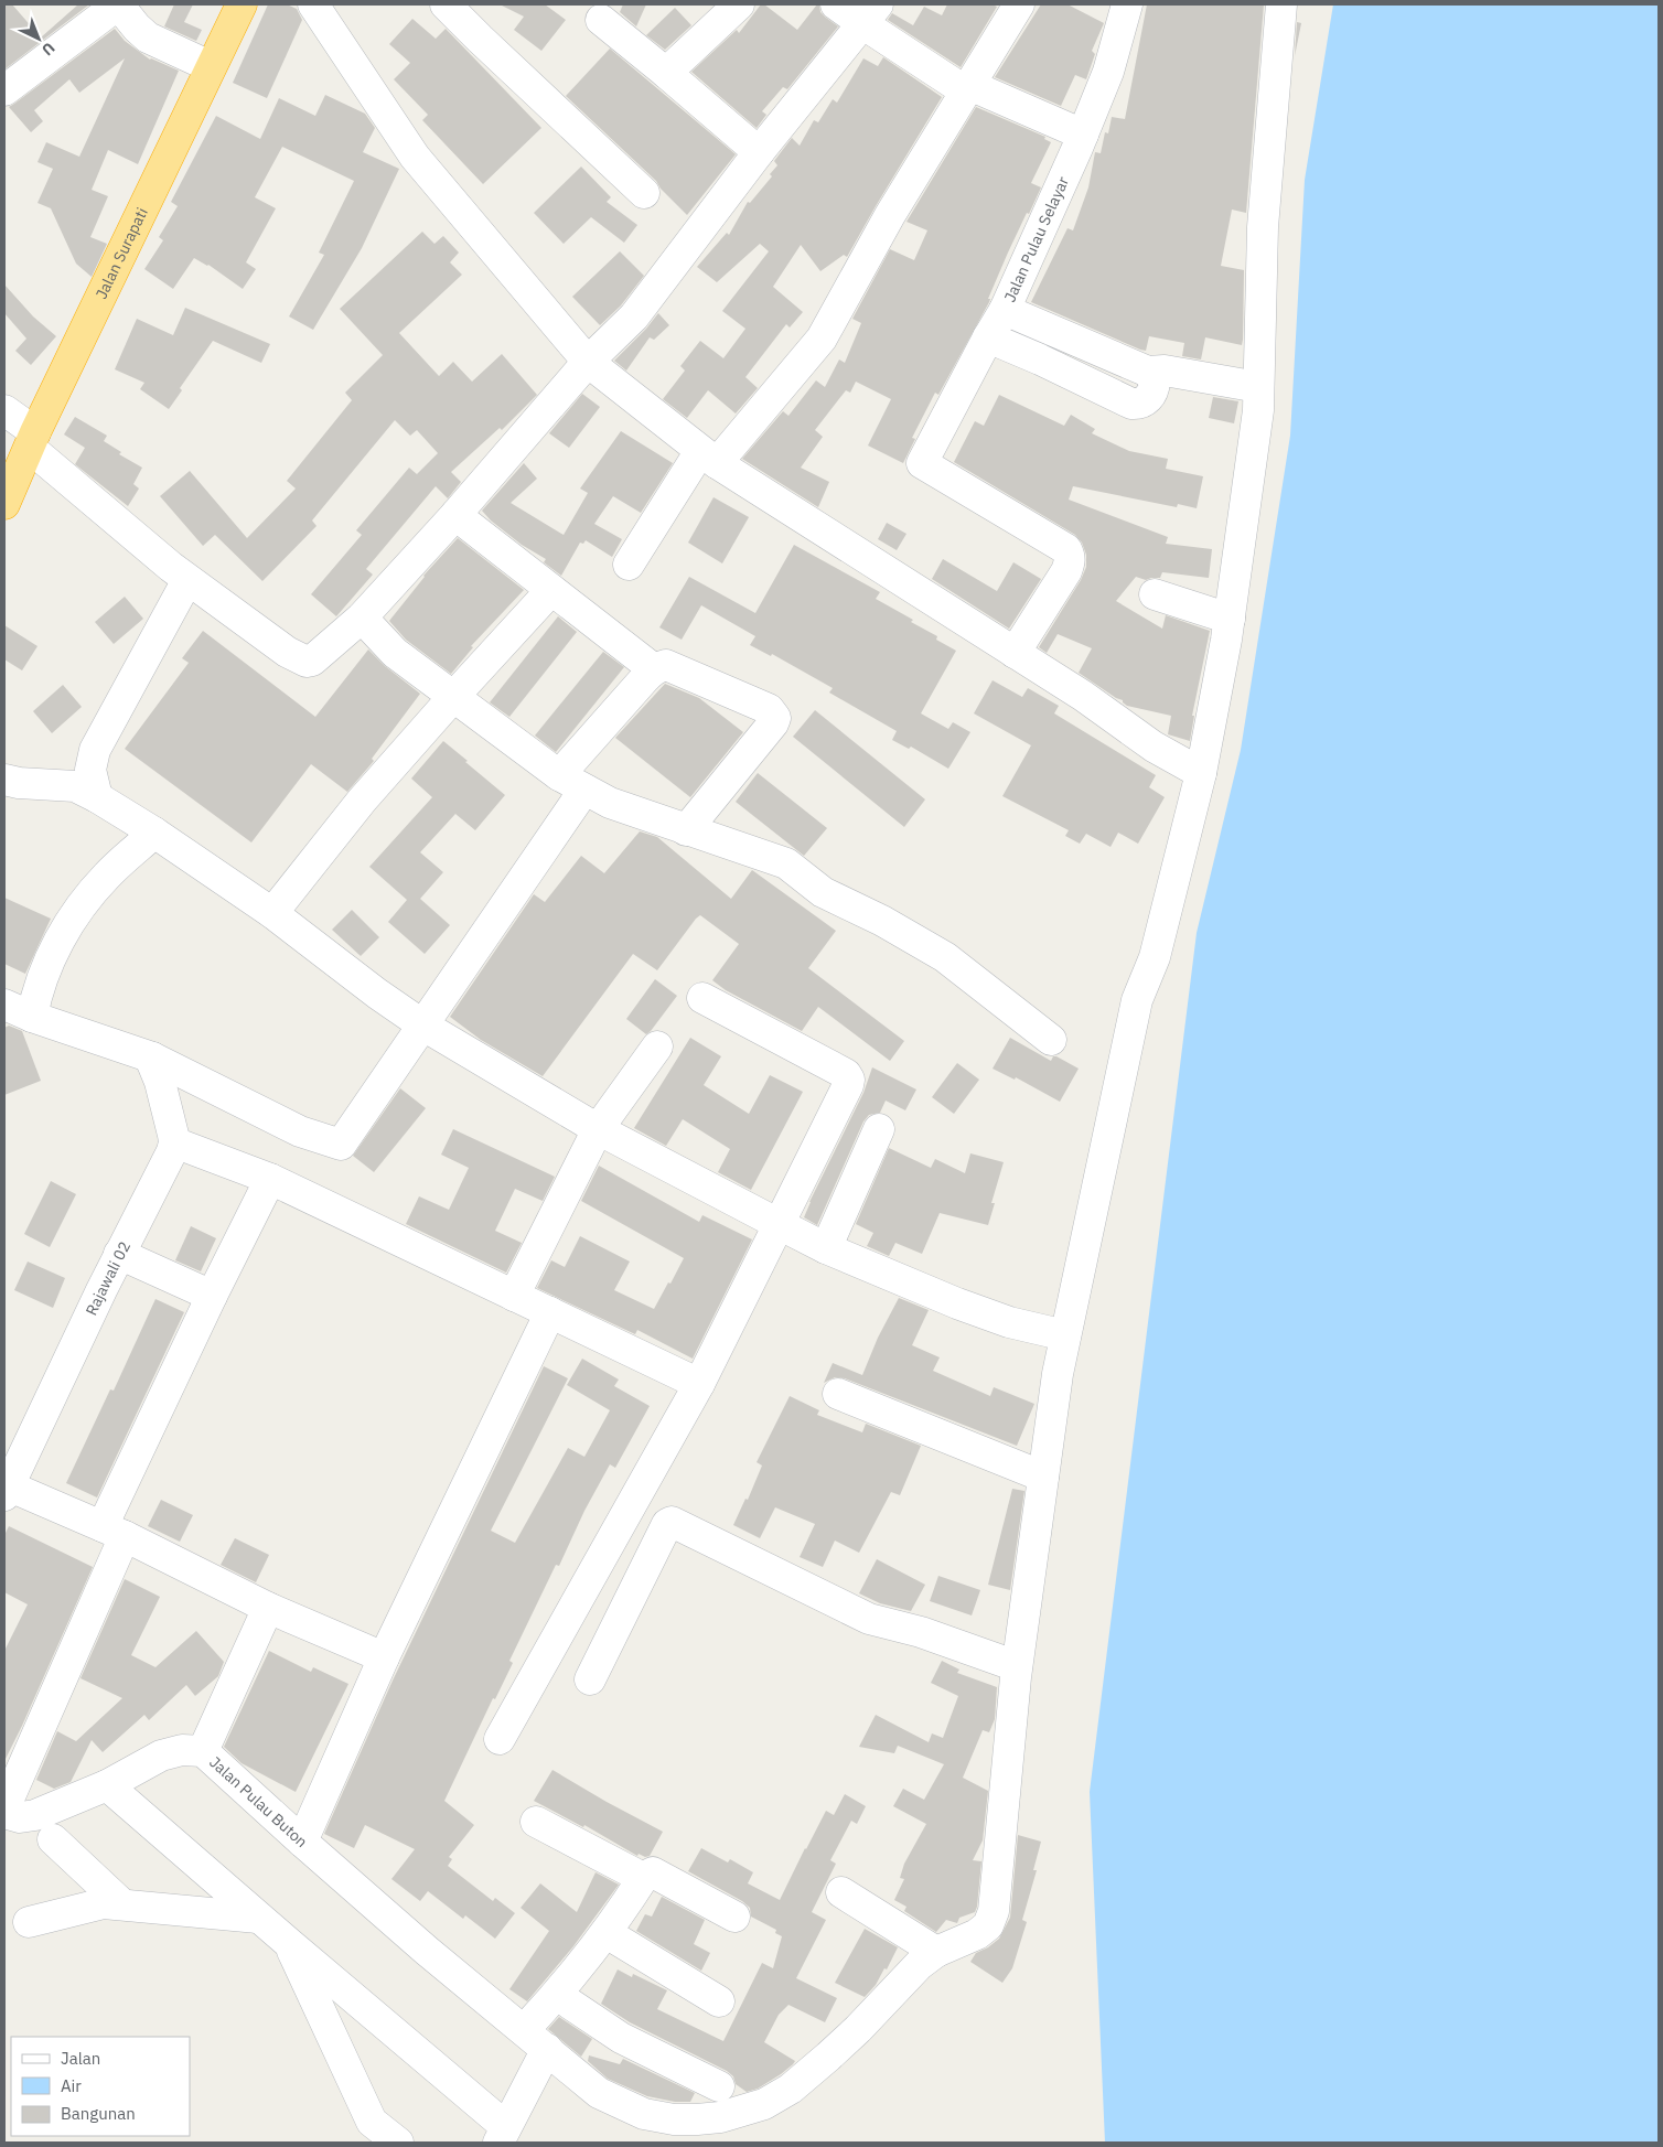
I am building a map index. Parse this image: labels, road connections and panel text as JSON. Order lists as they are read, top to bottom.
{
  "streets": {
    "highway": ["Jalan Surapati"],
    "street": ["Jalan Pulau Selayar", "Rajawali 02", "Jalan Pulau Buton"]
  },
  "legend": ["Jalan", "Air", "Bangunan"],
  "north": "bottom right"
}
